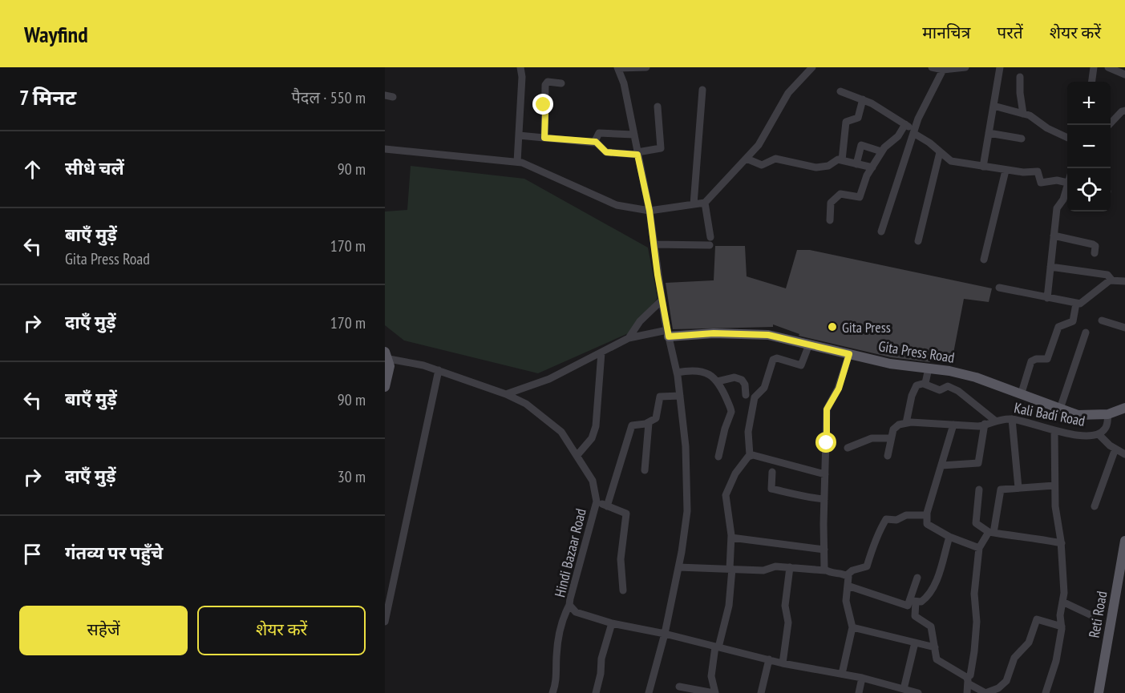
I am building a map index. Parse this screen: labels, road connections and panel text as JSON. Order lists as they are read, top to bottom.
{
  "streets": {
    "main road": ["Gita Press Road", "Reti Road"],
    "street": ["Kali Badi Road", "Hindi Bazaar Road"]
  },
  "crossings": [
    ["Gita Press Road", "Kali Badi Road"]
  ],
  "places": ["Gita Press"],
  "page": {
    "header": "Wayfind",
    "nav": ["मानचित्र", "परतें", "शेयर करें"],
    "heading": ["7 मिनट", "पैदल · 550 m"],
    "map_buttons": ["+", "−"],
    "list": [
      ["सीधे चलें", "90 m"],
      ["बाएँ मुड़ें", "Gita Press Road", "170 m"],
      ["दाएँ मुड़ें", "170 m"],
      ["बाएँ मुड़ें", "90 m"],
      ["दाएँ मुड़ें", "30 m"],
      "गंतव्य पर पहुँचे"
    ],
    "buttons": ["सहेजें", "शेयर करें"]
  }
}
